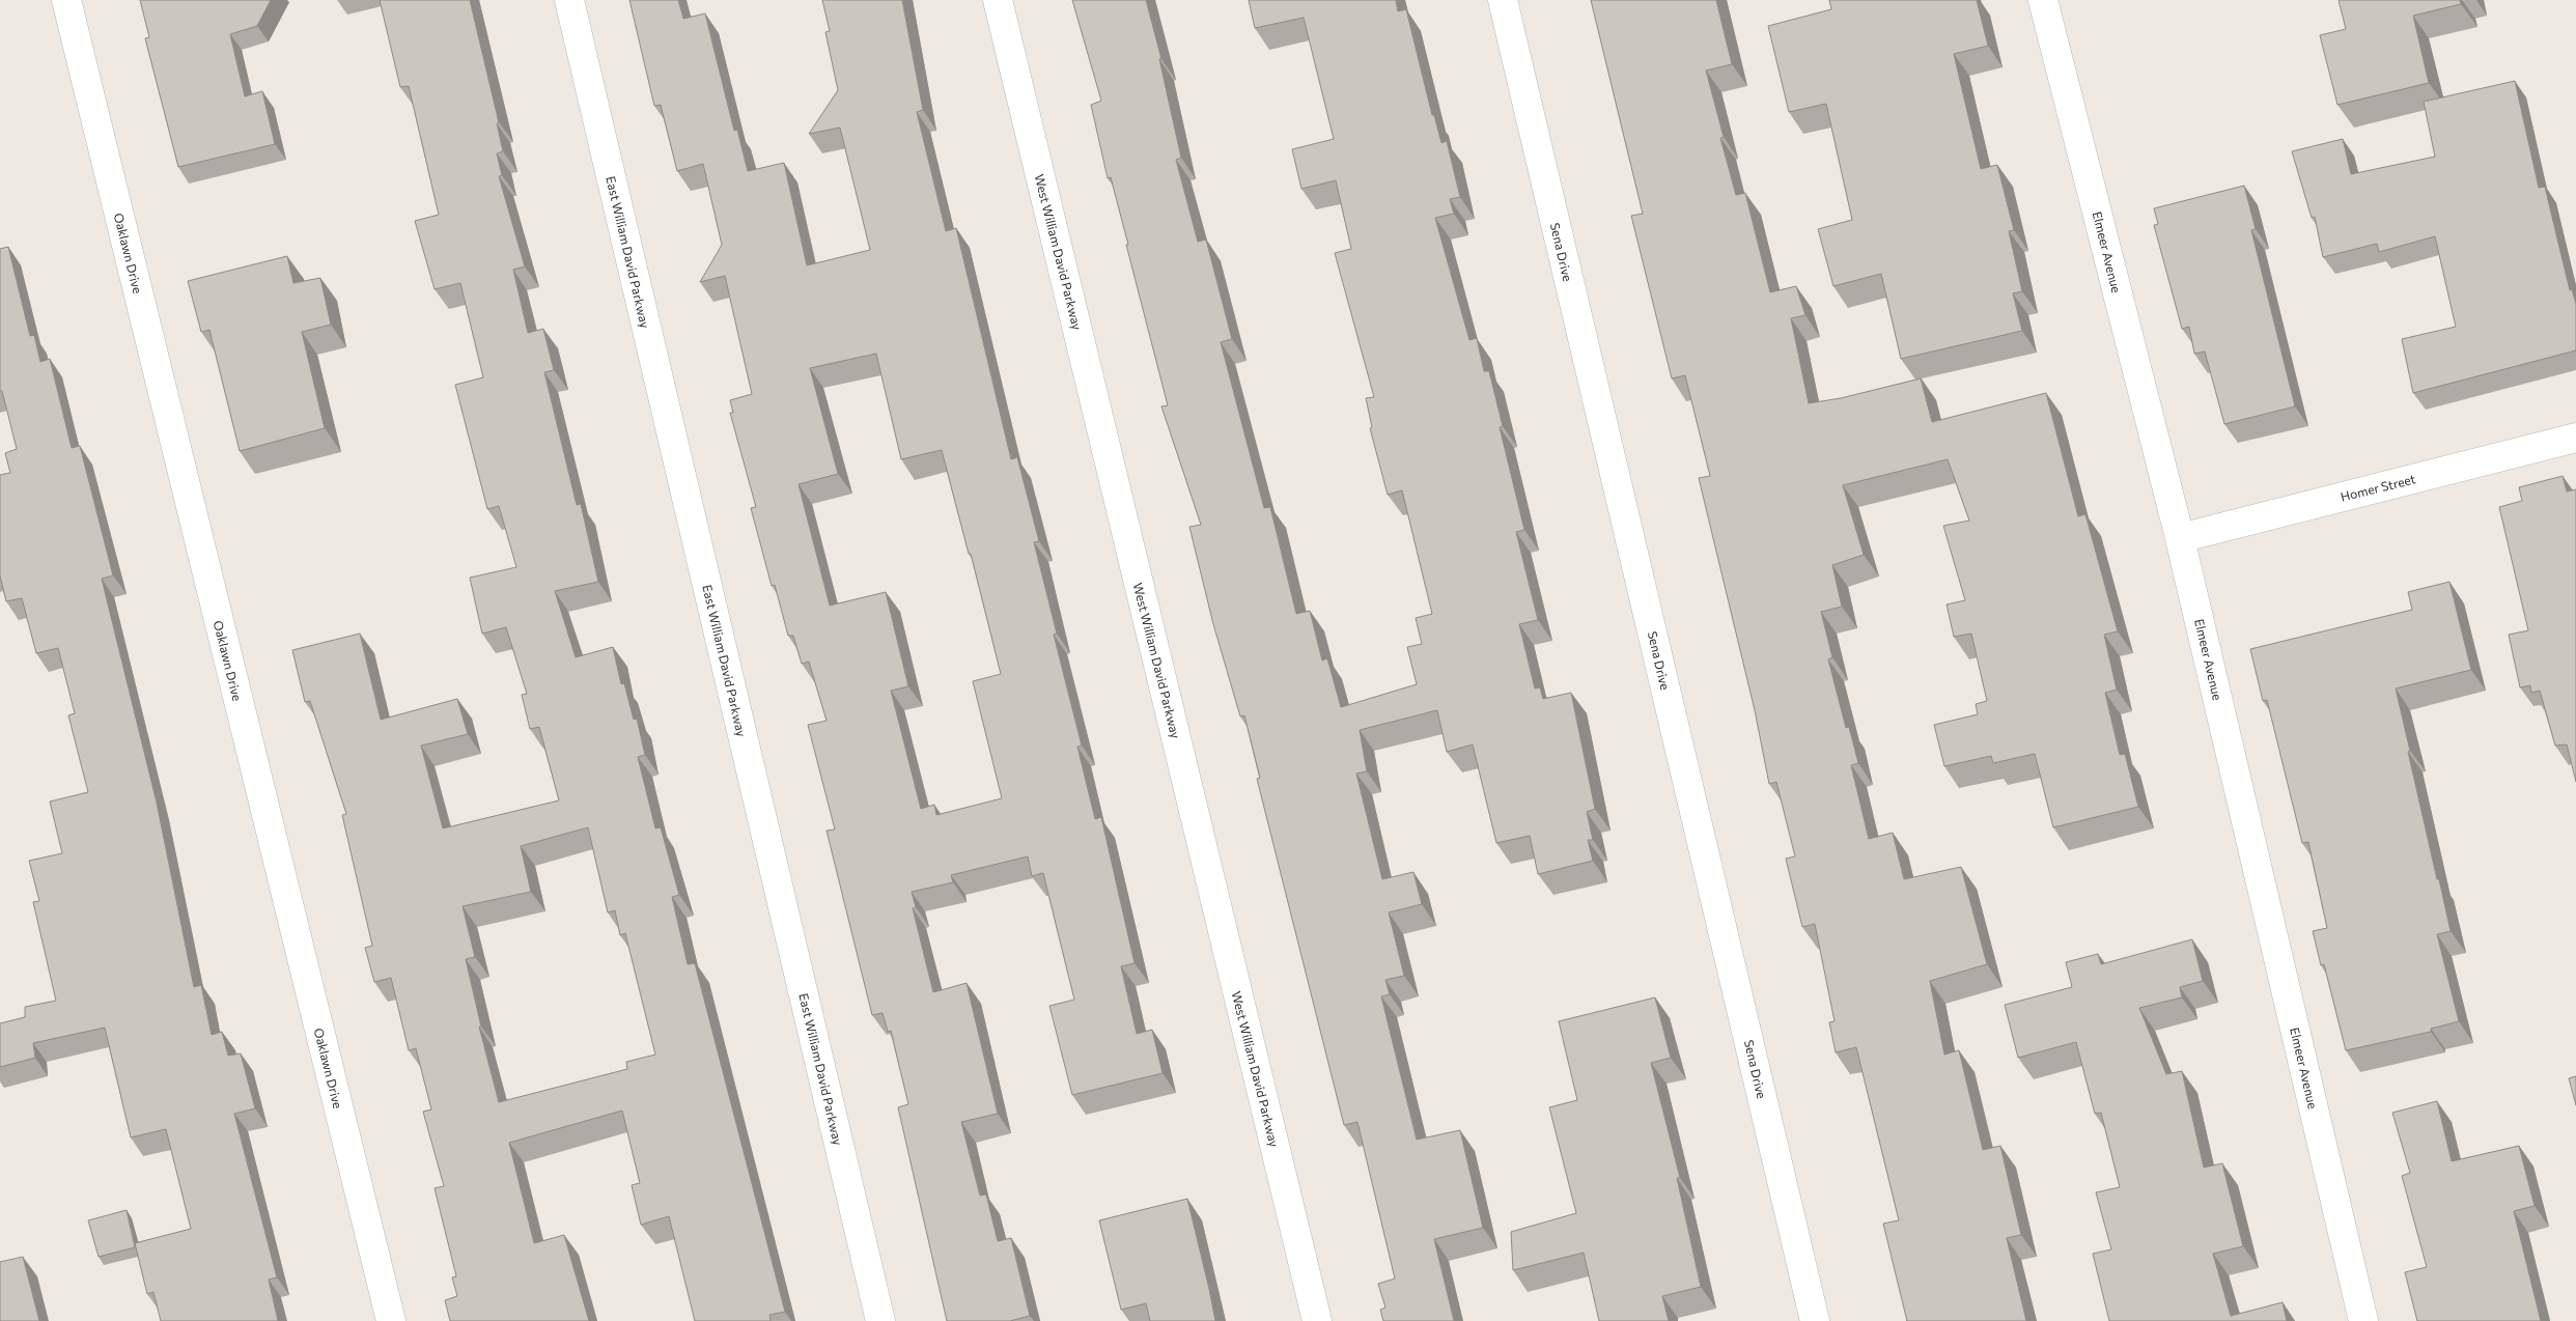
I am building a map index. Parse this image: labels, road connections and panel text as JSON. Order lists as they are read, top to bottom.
{
  "streets": {
    "street": [
      "East William David Parkway",
      "West William David Parkway",
      "Sena Drive",
      "Elmeer Avenue",
      "Oaklawn Drive",
      "Homer Street"
    ]
  },
  "crossings": [
    ["Elmeer Avenue", "Homer Street"]
  ]
}
